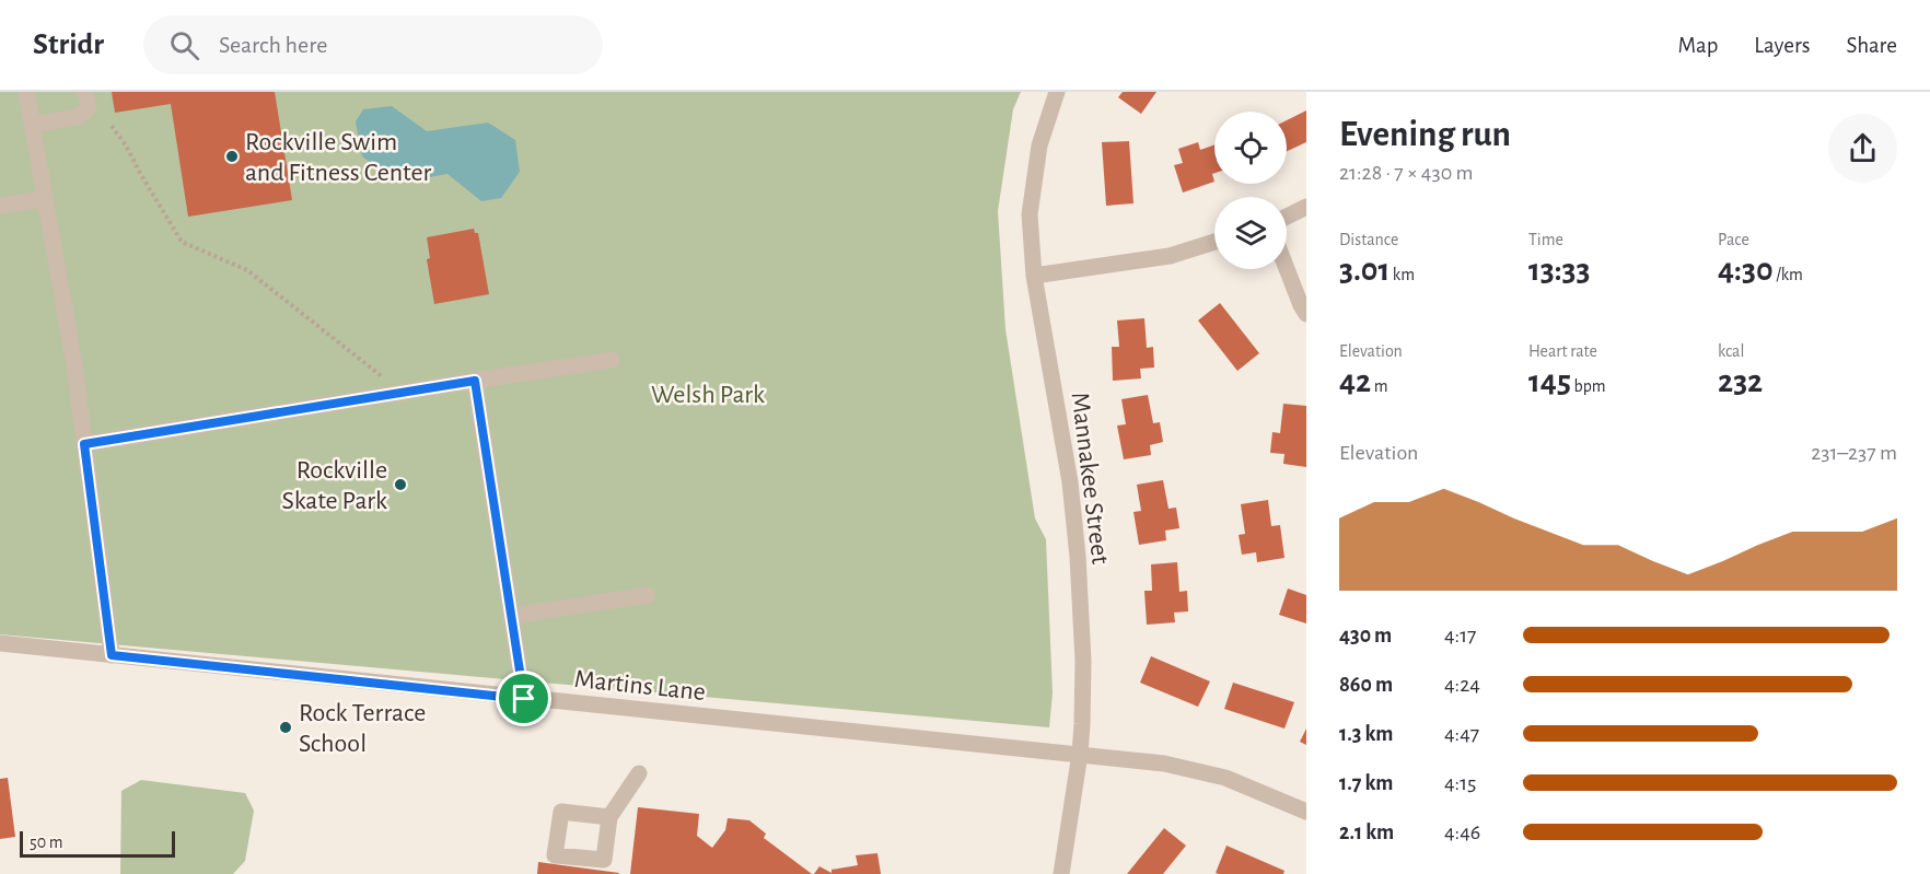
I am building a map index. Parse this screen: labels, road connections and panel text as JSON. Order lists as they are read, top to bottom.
{
  "streets": {
    "street": ["Mannakee Street", "Martins Lane"]
  },
  "crossings": [
    ["Mannakee Street", "Martins Lane"]
  ],
  "parks": ["Welsh Park"],
  "places": ["Rockville Swim and Fitness Center", "Rockville Skate Park", "Rock Terrace School"],
  "scale_bar": "50 m",
  "page": {
    "header": "Stridr",
    "search": "Search here",
    "nav": ["Map", "Layers", "Share"],
    "heading": ["Evening run", "21:28 · 7 × 430 m"],
    "stats": [
      ["Distance", "3.01 km"],
      ["Time", "13:33"],
      ["Pace", "4:30 /km"],
      ["Elevation", "42 m"],
      ["Heart rate", "145 bpm"],
      ["kcal", "232"]
    ],
    "chart": ["Elevation", "231–237 m"],
    "list": [
      {
        "name": "430 m",
        "note": "4:17"
      },
      {
        "name": "860 m",
        "note": "4:24"
      },
      {
        "name": "1.3 km",
        "note": "4:47"
      },
      {
        "name": "1.7 km",
        "note": "4:15"
      },
      {
        "name": "2.1 km",
        "note": "4:46"
      }
    ],
    "scale": "50 m"
  }
}
